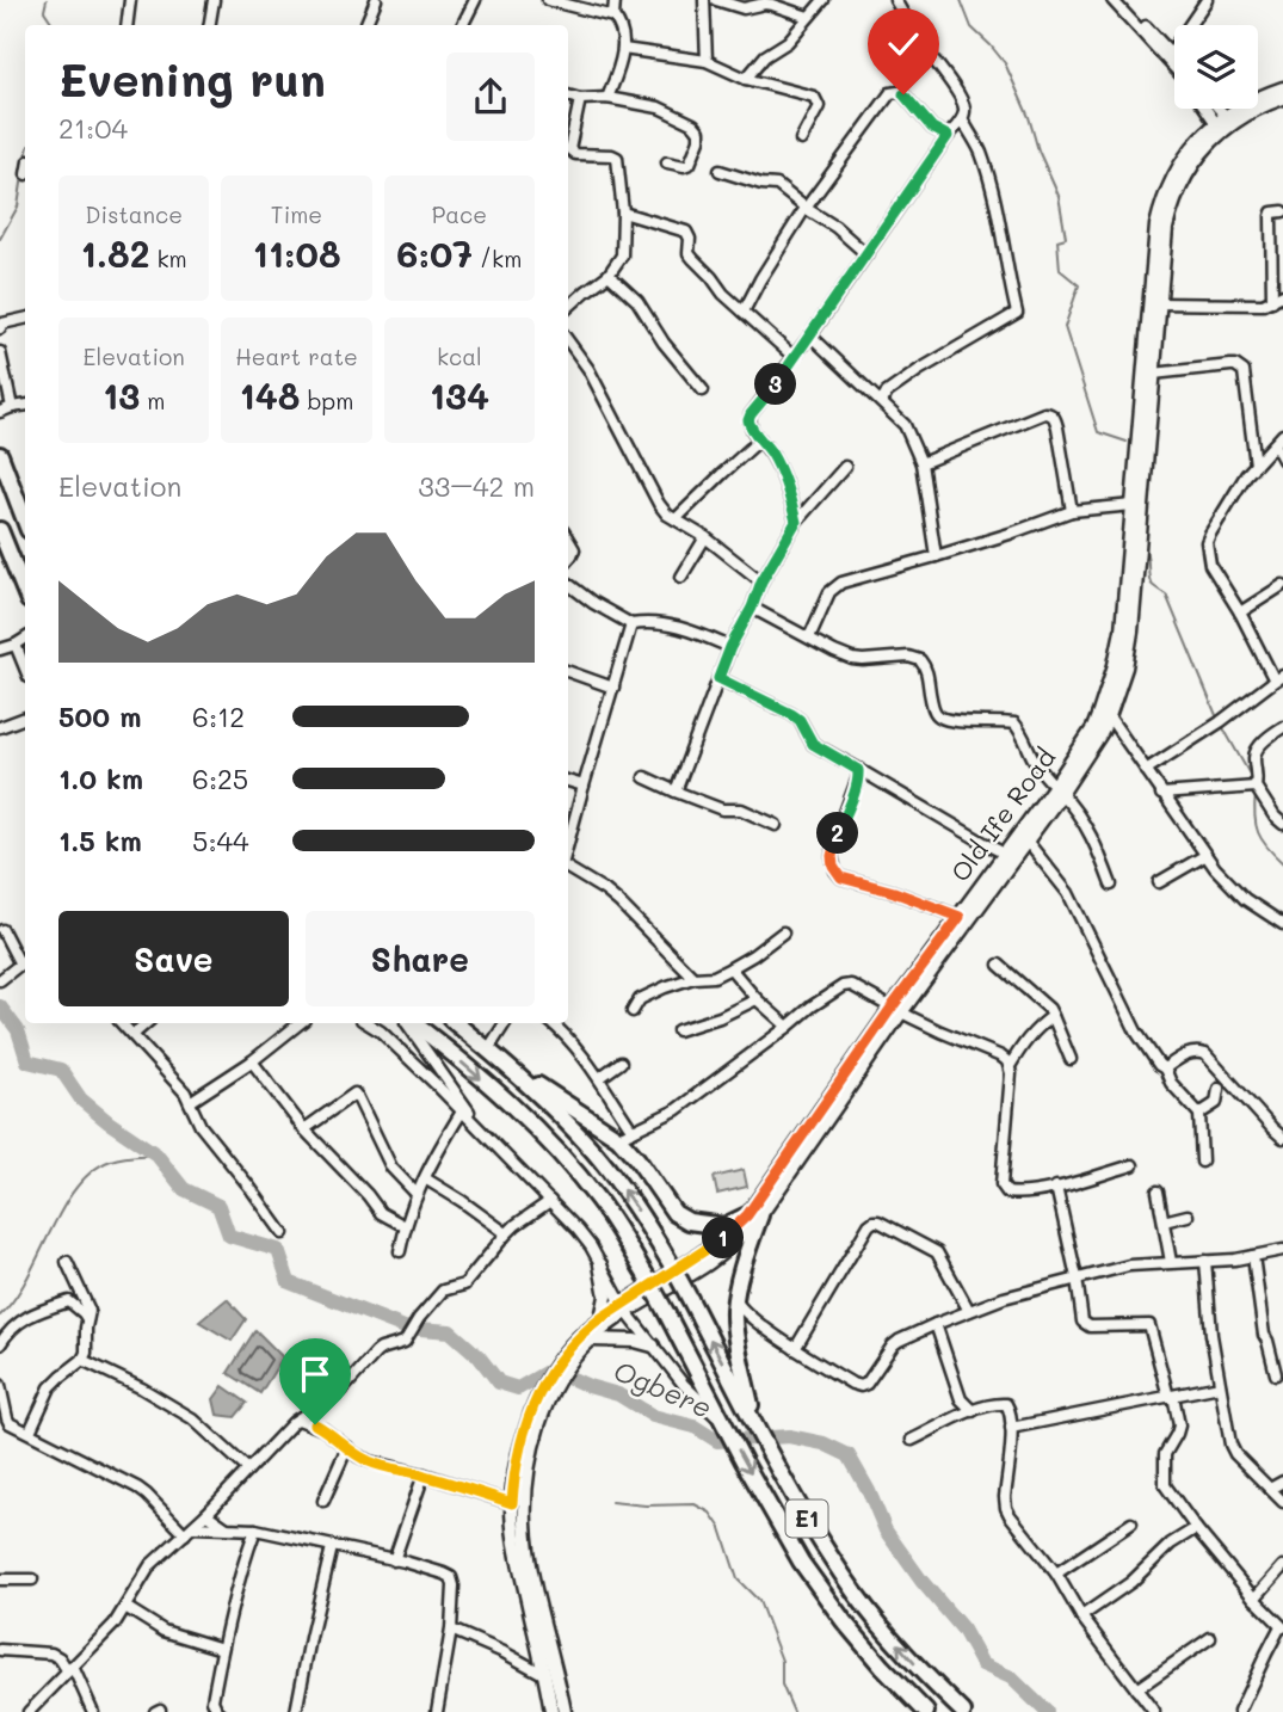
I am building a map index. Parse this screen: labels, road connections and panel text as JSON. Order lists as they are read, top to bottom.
{
  "streets": {
    "highway": ["E1"],
    "main road": ["Old Ife Road"]
  },
  "water": ["Ogbere"],
  "page": {
    "heading": ["Evening run", "21:04"],
    "stats": [
      ["Distance", "1.82 km"],
      ["Time", "11:08"],
      ["Pace", "6:07 /km"],
      ["Elevation", "13 m"],
      ["Heart rate", "148 bpm"],
      ["kcal", "134"]
    ],
    "pins": ["3", "2", "1"],
    "chart": ["Elevation", "33–42 m"],
    "list": [
      {
        "name": "500 m",
        "note": "6:12"
      },
      {
        "name": "1.0 km",
        "note": "6:25"
      },
      {
        "name": "1.5 km",
        "note": "5:44"
      }
    ],
    "buttons": ["Save", "Share"]
  }
}
